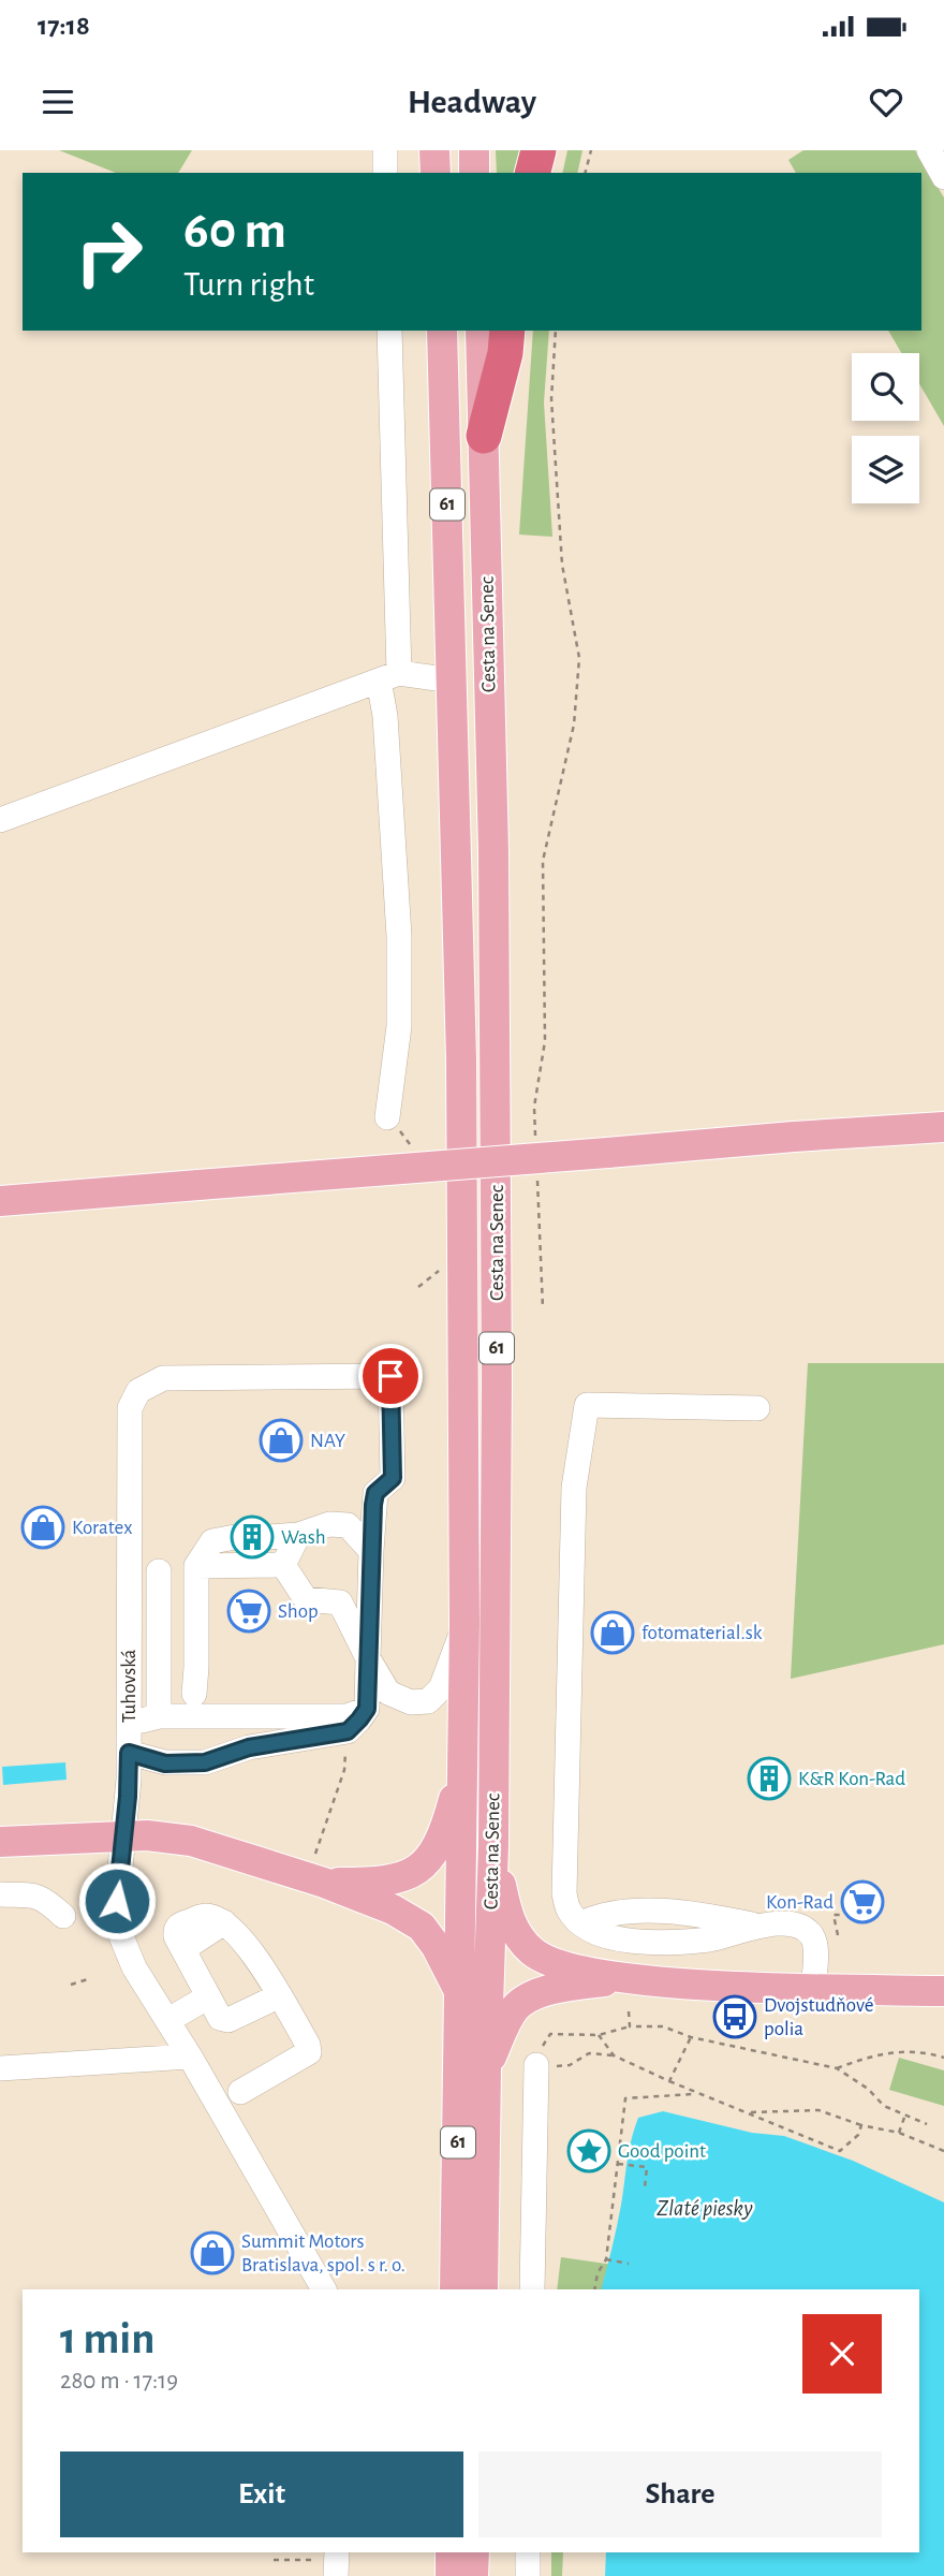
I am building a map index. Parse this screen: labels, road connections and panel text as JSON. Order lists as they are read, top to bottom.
{
  "streets": {
    "main road": ["61", "Cesta na Senec"],
    "street": ["Tuhovská"]
  },
  "crossings": [
    ["61", "Cesta na Senec"],
    ["61", "Tuhovská"]
  ],
  "water": ["Zlaté piesky"],
  "places": {
    "shop": [
      "NAY",
      "Koratex",
      "fotomaterial.sk",
      "Summit Motors Bratislava, spol. s r. o."
    ],
    "building": ["Wash", "K&R Kon-Rad"],
    "supermarket": ["Shop", "Kon-Rad"],
    "bus stop": ["Dvojstudňové polia"],
    "place": ["Good point"]
  },
  "page": {
    "status": "17:18",
    "header": "Headway",
    "turn": ["60 m", "Turn right"],
    "heading": ["1 min", "280 m · 17:19"],
    "buttons": ["Exit", "Share"]
  }
}
